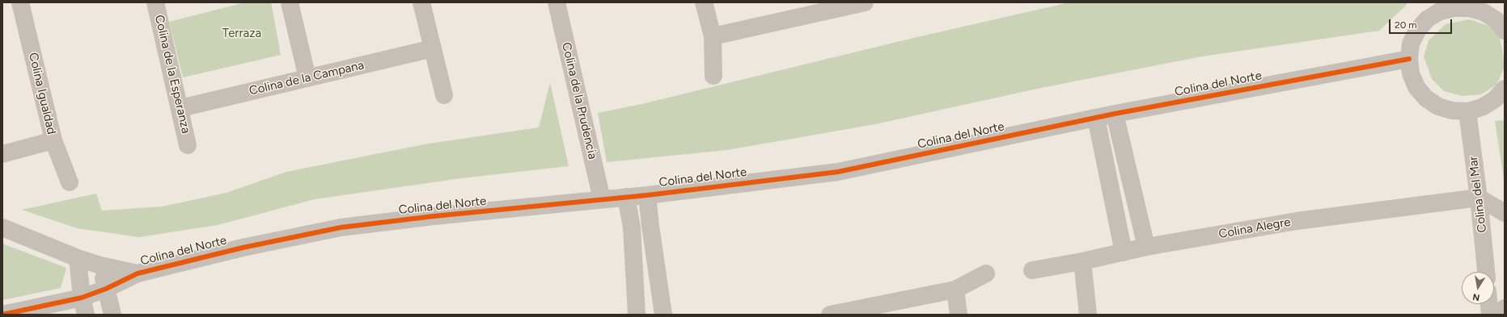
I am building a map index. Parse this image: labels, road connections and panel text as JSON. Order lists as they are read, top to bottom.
{
  "streets": {
    "street": [
      "Colina de la Esperanza",
      "Colina de la Campana",
      "Colina del Norte",
      "Colina Igualdad",
      "Colina de la Prudencia",
      "Colina del Mar",
      "Colina Alegre"
    ]
  },
  "crossings": [
    ["Colina de la Esperanza", "Colina de la Campana"],
    ["Colina del Norte", "Colina de la Prudencia"],
    ["Colina del Mar", "Colina Alegre"]
  ],
  "parks": ["Terraza"],
  "scale_bar": "20 m",
  "north": "bottom"
}
